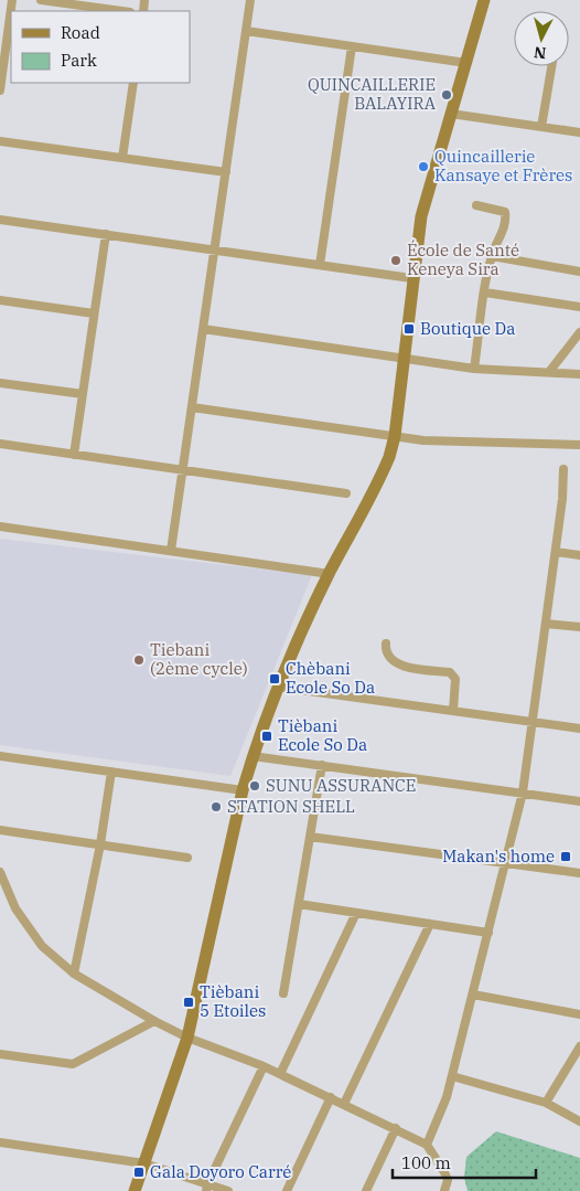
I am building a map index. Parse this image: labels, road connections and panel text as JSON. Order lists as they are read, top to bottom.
{
  "places": {
    "other": [
      "QUINCAILLERIE BALAYIRA",
      "Quincaillerie Kansaye et Frères",
      "École de Santé Keneya Sira",
      "Tiebani (2ème cycle)",
      "SUNU ASSURANCE",
      "STATION SHELL"
    ],
    "transit": [
      "Boutique Da",
      "Chèbani Ecole So Da",
      "Tièbani Ecole So Da",
      "Makan's home",
      "Tièbani 5 Etoiles",
      "Gala Doyoro Carré"
    ]
  },
  "legend": ["Road", "Park"],
  "scale_bar": "100 m",
  "north": "bottom"
}
